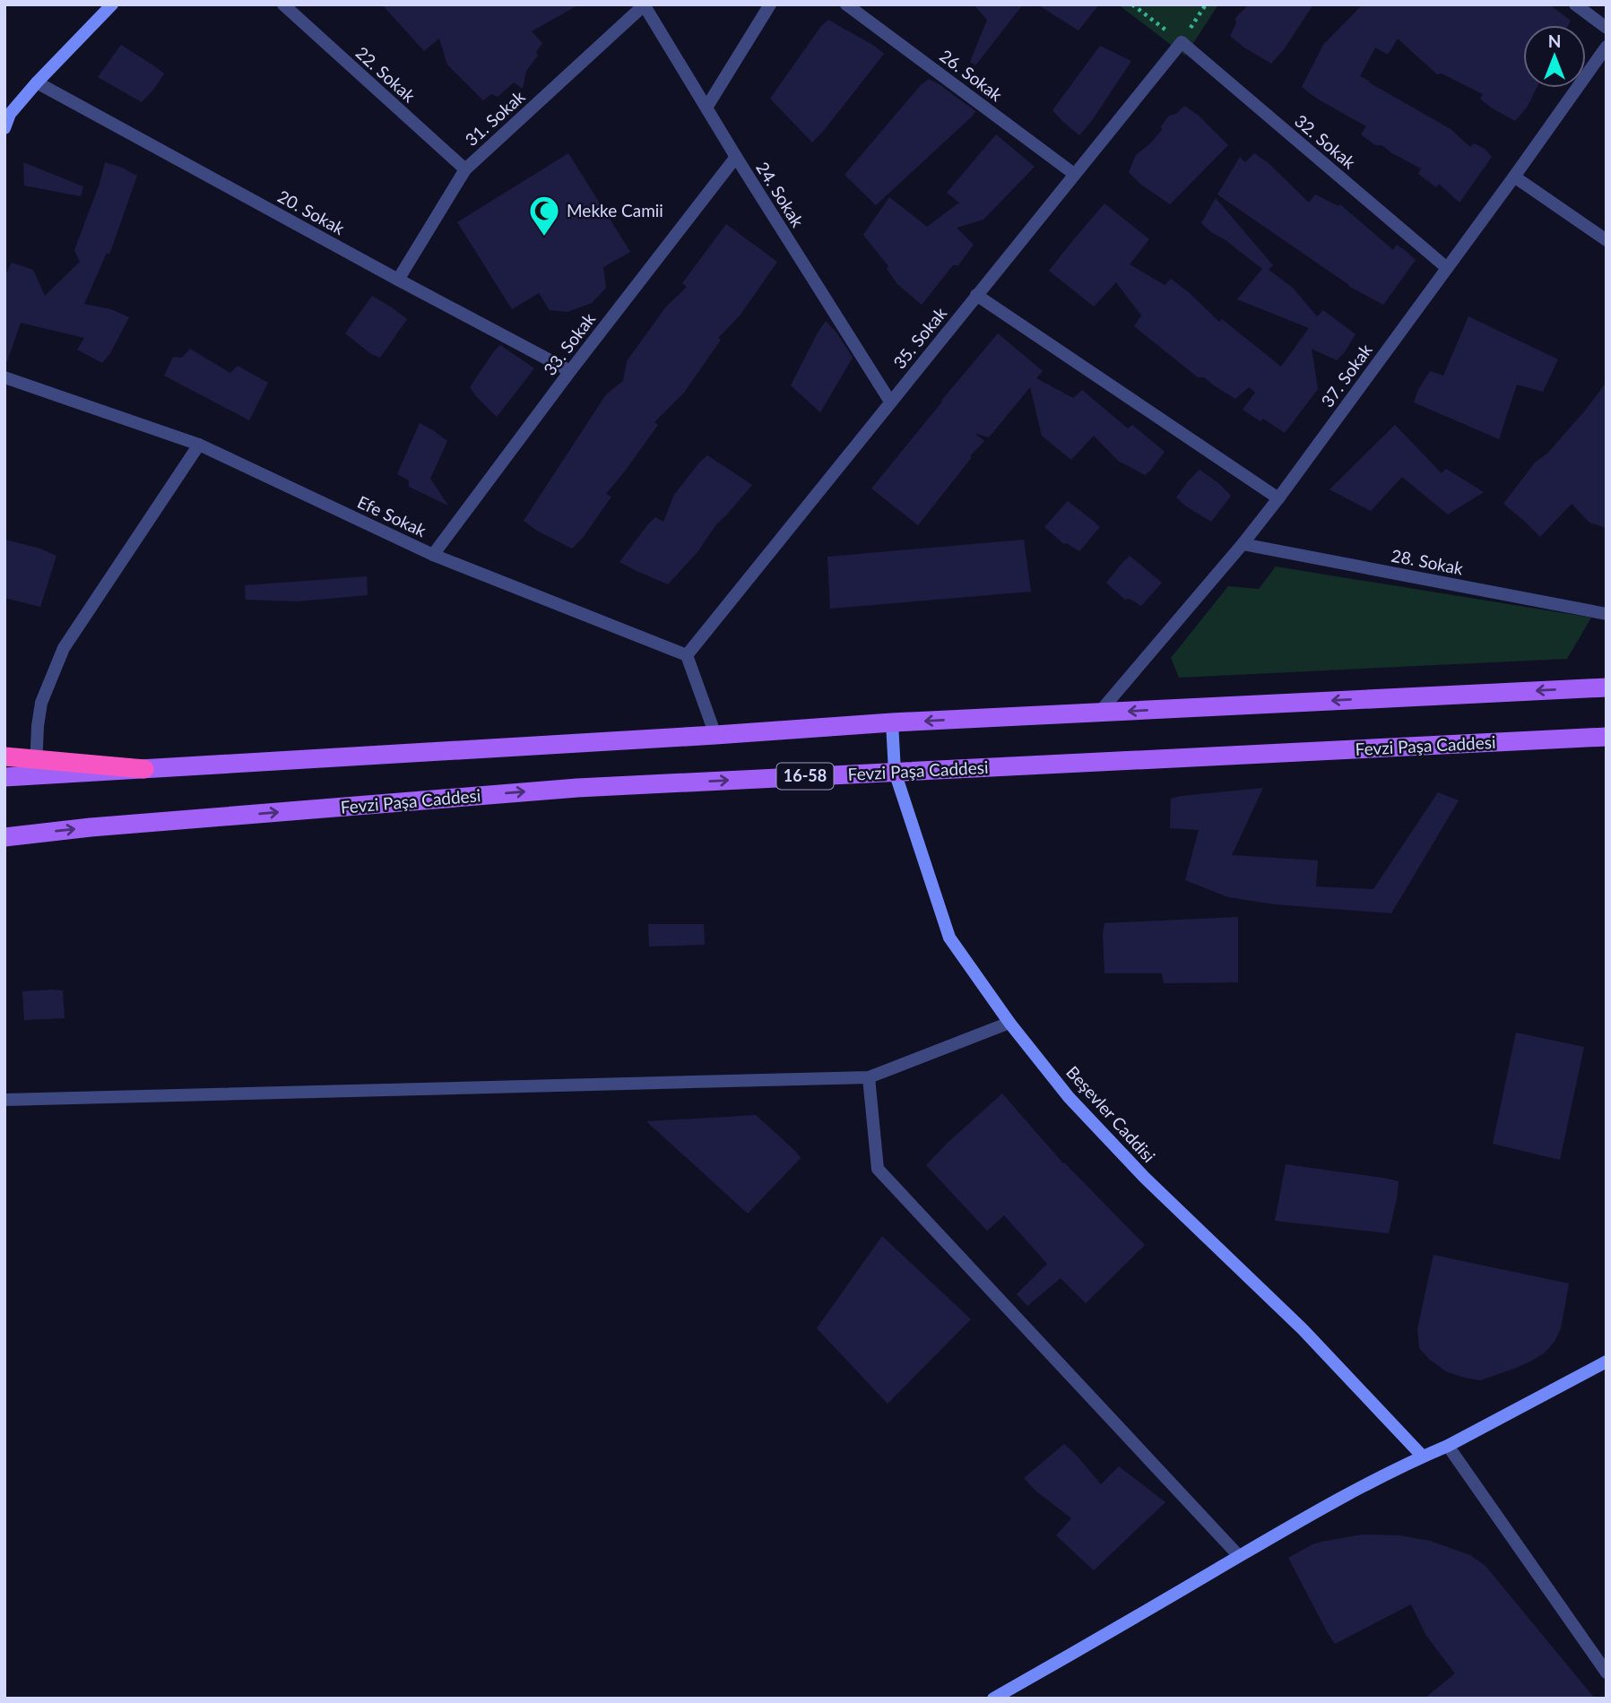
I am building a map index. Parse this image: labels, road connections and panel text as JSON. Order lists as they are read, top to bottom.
{
  "streets": {
    "main road": ["Fevzi Paşa Caddesi", "16-58"],
    "street": [
      "22. Sokak",
      "26. Sokak",
      "31. Sokak",
      "32. Sokak",
      "24. Sokak",
      "20. Sokak",
      "35. Sokak",
      "33. Sokak",
      "37. Sokak",
      "Efe Sokak",
      "28. Sokak",
      "Beşevler Caddisi"
    ]
  },
  "crossings": [
    ["22. Sokak", "31. Sokak"],
    ["26. Sokak", "35. Sokak"],
    ["31. Sokak", "24. Sokak"],
    ["31. Sokak", "20. Sokak"],
    ["32. Sokak", "35. Sokak"],
    ["32. Sokak", "37. Sokak"],
    ["24. Sokak", "35. Sokak"],
    ["24. Sokak", "33. Sokak"],
    ["20. Sokak", "33. Sokak"],
    ["35. Sokak", "Efe Sokak"],
    ["33. Sokak", "Efe Sokak"],
    ["37. Sokak", "28. Sokak"],
    ["Fevzi Paşa Caddesi", "Beşevler Caddisi"]
  ],
  "places": {
    "mosque": ["Mekke Camii"]
  },
  "north": "top"
}
